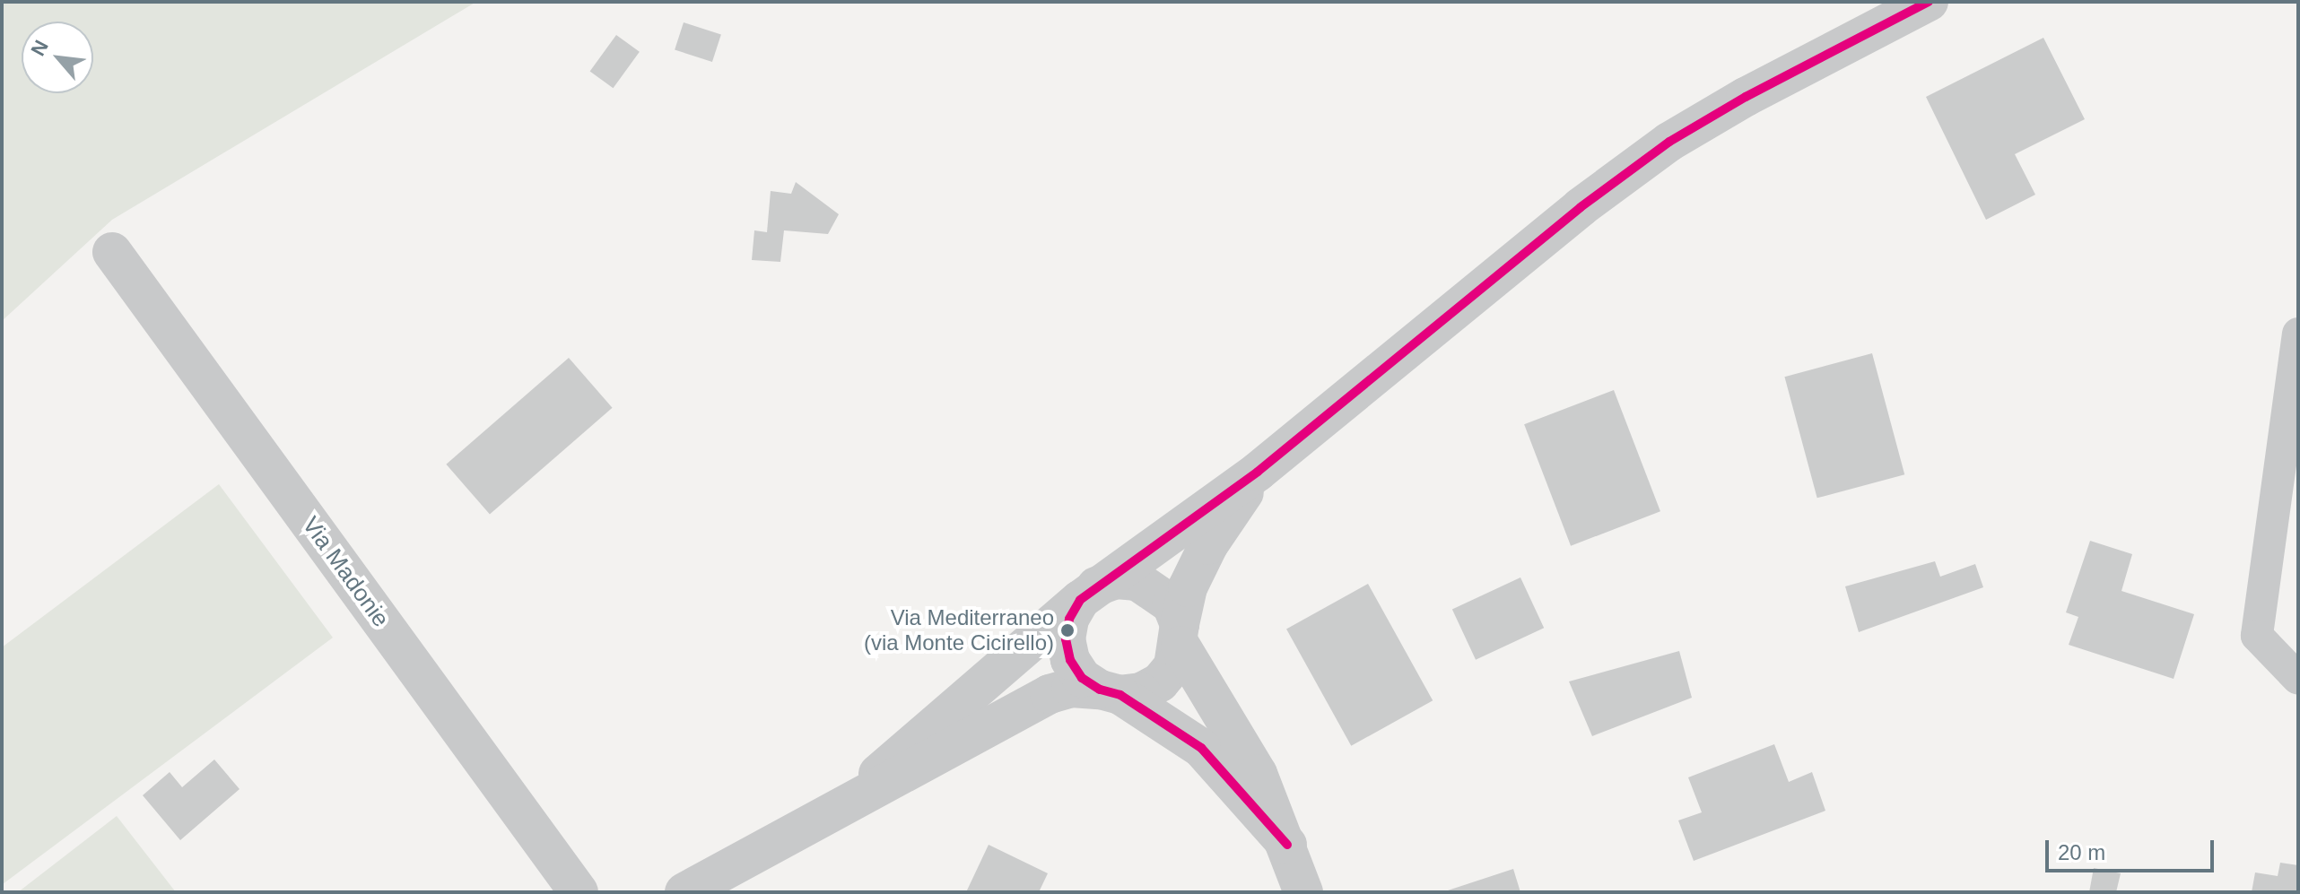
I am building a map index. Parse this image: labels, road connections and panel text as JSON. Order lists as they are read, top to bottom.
{
  "streets": {
    "street": ["Via Madonie"]
  },
  "places": ["Via Mediterraneo (via Monte Cicirello)"],
  "scale_bar": "20 m",
  "north": "top left"
}
